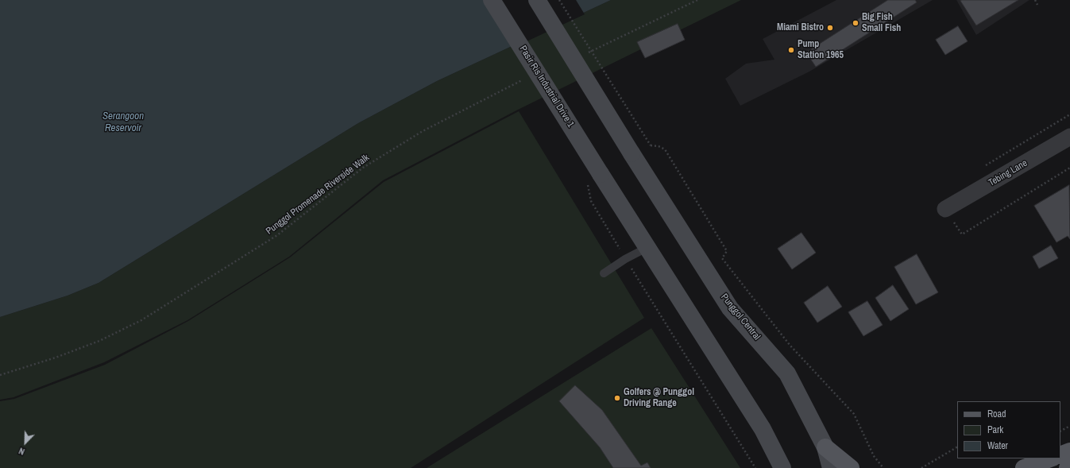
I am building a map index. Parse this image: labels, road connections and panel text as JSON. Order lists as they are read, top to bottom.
{
  "streets": {
    "main road": ["Pasir Ris Industrial Drive 1", "Punggol Central"],
    "street": ["Tebing Lane"],
    "path": ["Punggol Promenade Riverside Walk"]
  },
  "water": ["Serangoon Reservoir"],
  "places": [
    "Big Fish Small Fish",
    "Miami Bistro",
    "Pump Station 1965",
    "Golfers @ Punggol Driving Range"
  ],
  "legend": ["Road", "Park", "Water"],
  "north": "bottom left"
}
